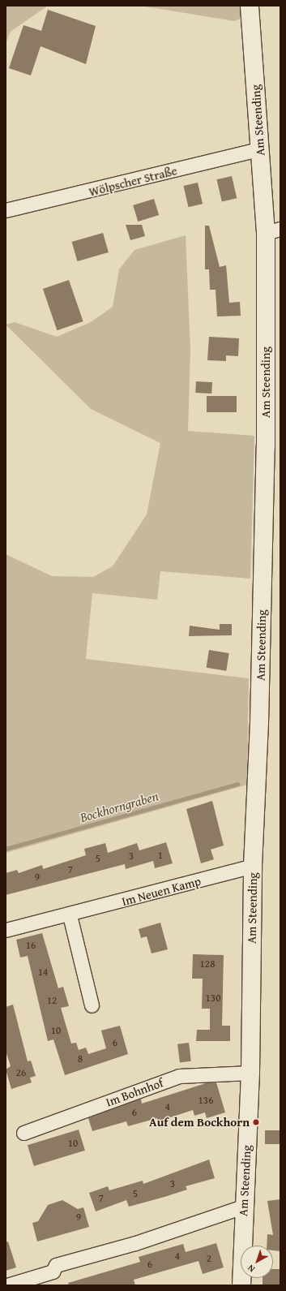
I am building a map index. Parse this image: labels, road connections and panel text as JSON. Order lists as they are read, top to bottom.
{
  "streets": {
    "street": [
      "Am Steending",
      "Wölpscher Straße",
      "Im Neuen Kamp",
      "Im Bohnhof"
    ]
  },
  "crossings": [
    ["Am Steending", "Wölpscher Straße"],
    ["Am Steending", "Im Neuen Kamp"],
    ["Am Steending", "Im Bohnhof"]
  ],
  "water": ["Bockhorngraben"],
  "places": ["Auf dem Bockhorn"],
  "house_numbers": [
    "1",
    "3",
    "5",
    "7",
    "9",
    "16",
    "128",
    "14",
    "130",
    "12",
    "10",
    "6",
    "8",
    "26",
    "136",
    "4",
    "6",
    "10",
    "3",
    "5",
    "7",
    "9",
    "4",
    "2",
    "6"
  ],
  "north": "bottom left"
}
